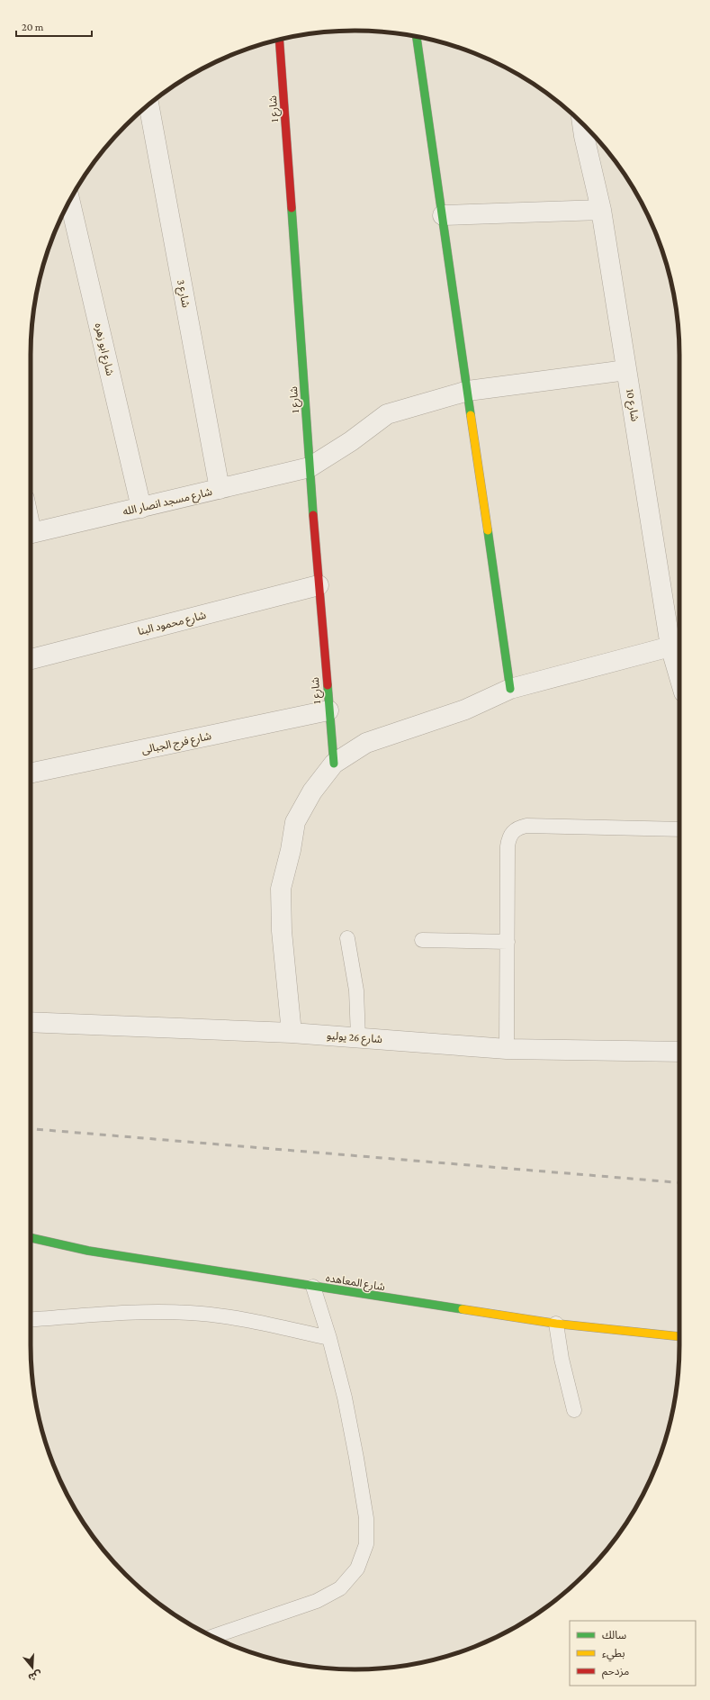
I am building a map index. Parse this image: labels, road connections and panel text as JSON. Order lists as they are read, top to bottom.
{
  "streets": {
    "street": [
      "شارع 1",
      "شارع 3",
      "شارع ابو زهره",
      "شارع 10",
      "شارع مسجد انصار الله",
      "شارع محمود البنا",
      "شارع فرج الجبالى",
      "شارع 26 يوليو",
      "شارع المعاهده"
    ]
  },
  "crossings": [
    ["شارع 1", "شارع مسجد انصار الله"],
    ["شارع 1", "شارع محمود البنا"],
    ["شارع 1", "شارع فرج الجبالى"],
    ["شارع 3", "شارع مسجد انصار الله"],
    ["شارع ابو زهره", "شارع مسجد انصار الله"],
    ["شارع 10", "شارع مسجد انصار الله"]
  ],
  "legend": ["سالك", "بطيء", "مزدحم"],
  "scale_bar": "20 m",
  "north": "bottom"
}
